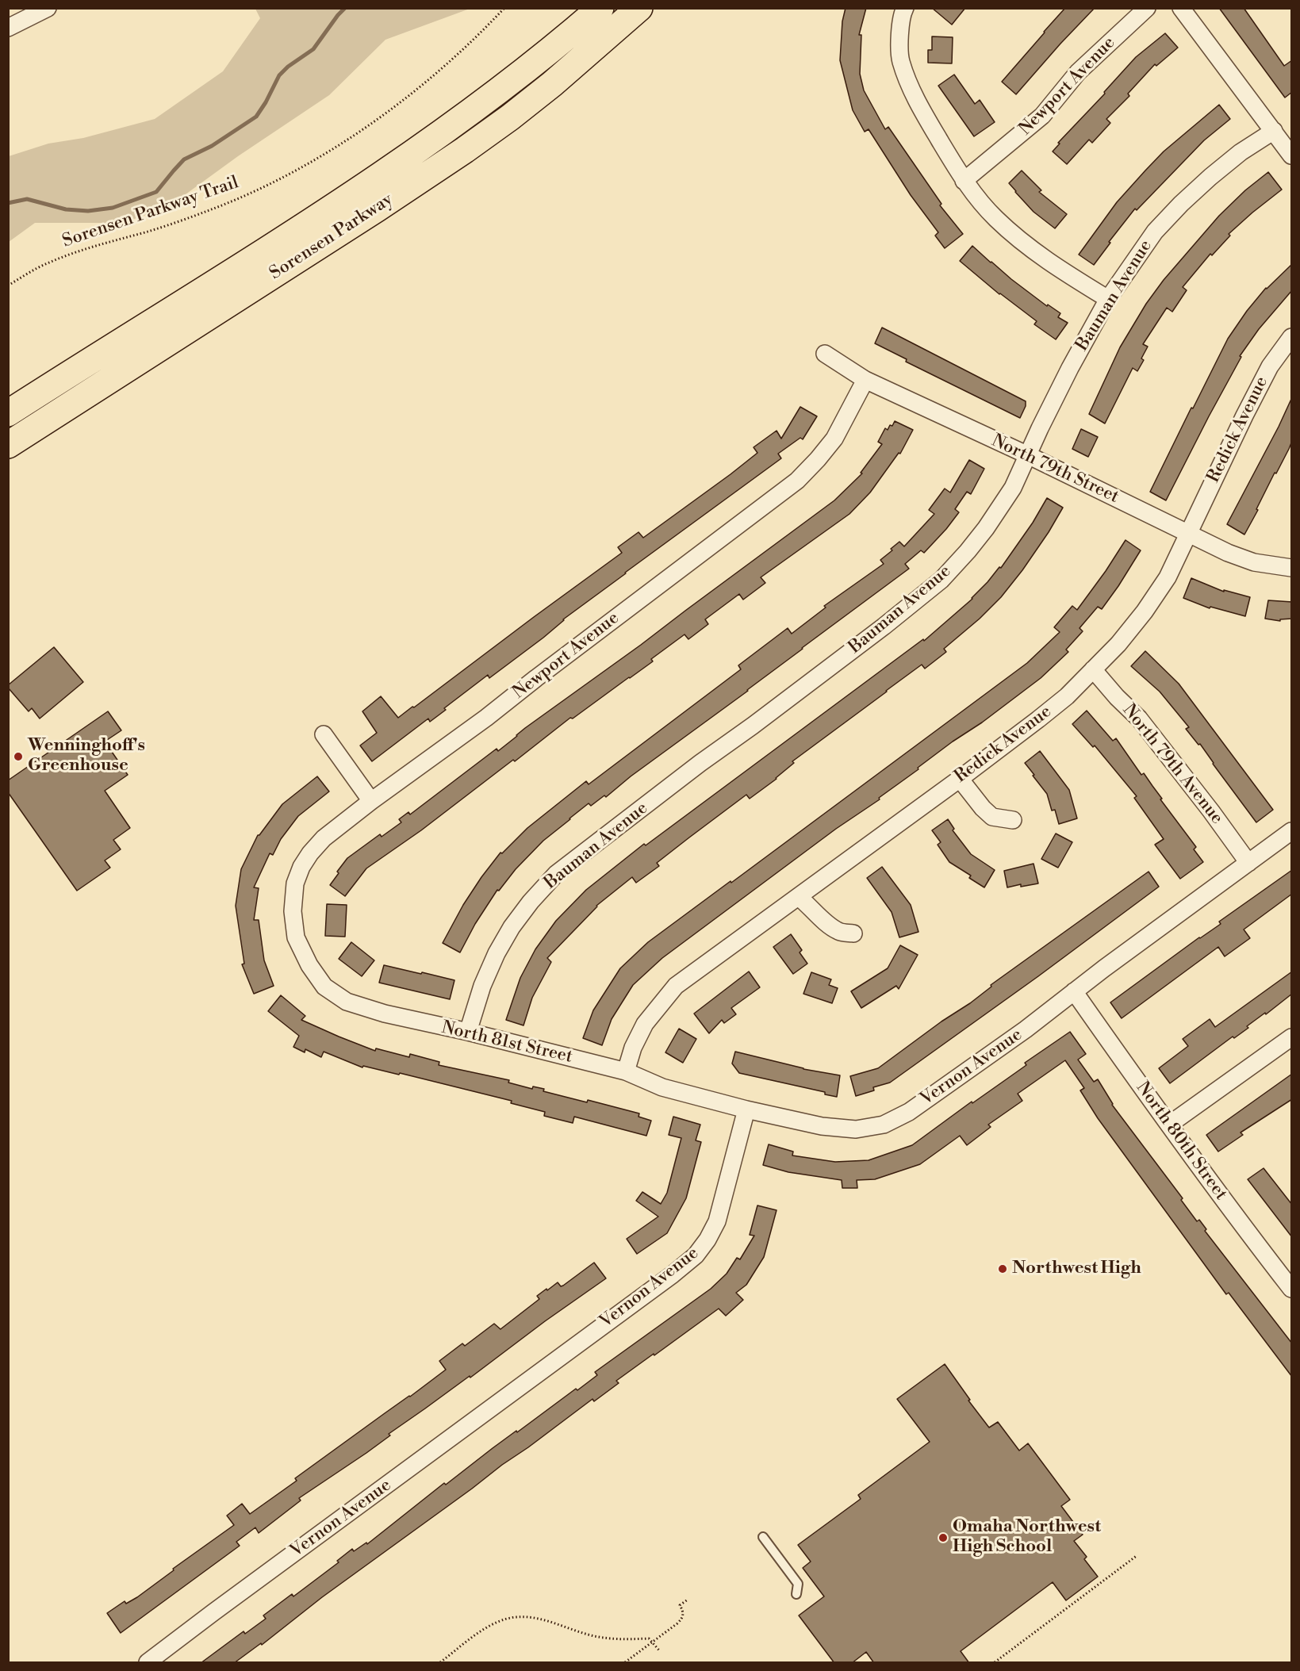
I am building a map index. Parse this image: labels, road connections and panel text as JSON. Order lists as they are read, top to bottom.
{
  "streets": {
    "main road": ["Sorensen Parkway"],
    "street": [
      "Newport Avenue",
      "Bauman Avenue",
      "Redick Avenue",
      "North 79th Street",
      "North 79th Avenue",
      "North 81st Street",
      "Vernon Avenue",
      "North 80th Street"
    ],
    "path": ["Sorensen Parkway Trail"]
  },
  "crossings": [
    ["Newport Avenue", "North 79th Street"],
    ["Newport Avenue", "North 81st Street"],
    ["Bauman Avenue", "North 79th Street"],
    ["Bauman Avenue", "North 81st Street"],
    ["Redick Avenue", "North 79th Street"],
    ["Redick Avenue", "North 79th Avenue"],
    ["Redick Avenue", "North 81st Street"],
    ["North 79th Avenue", "Vernon Avenue"],
    ["North 81st Street", "Vernon Avenue"],
    ["Vernon Avenue", "North 80th Street"]
  ],
  "places": ["Wenninghoff's Greenhouse", "Northwest High", "Omaha Northwest High School"]
}
